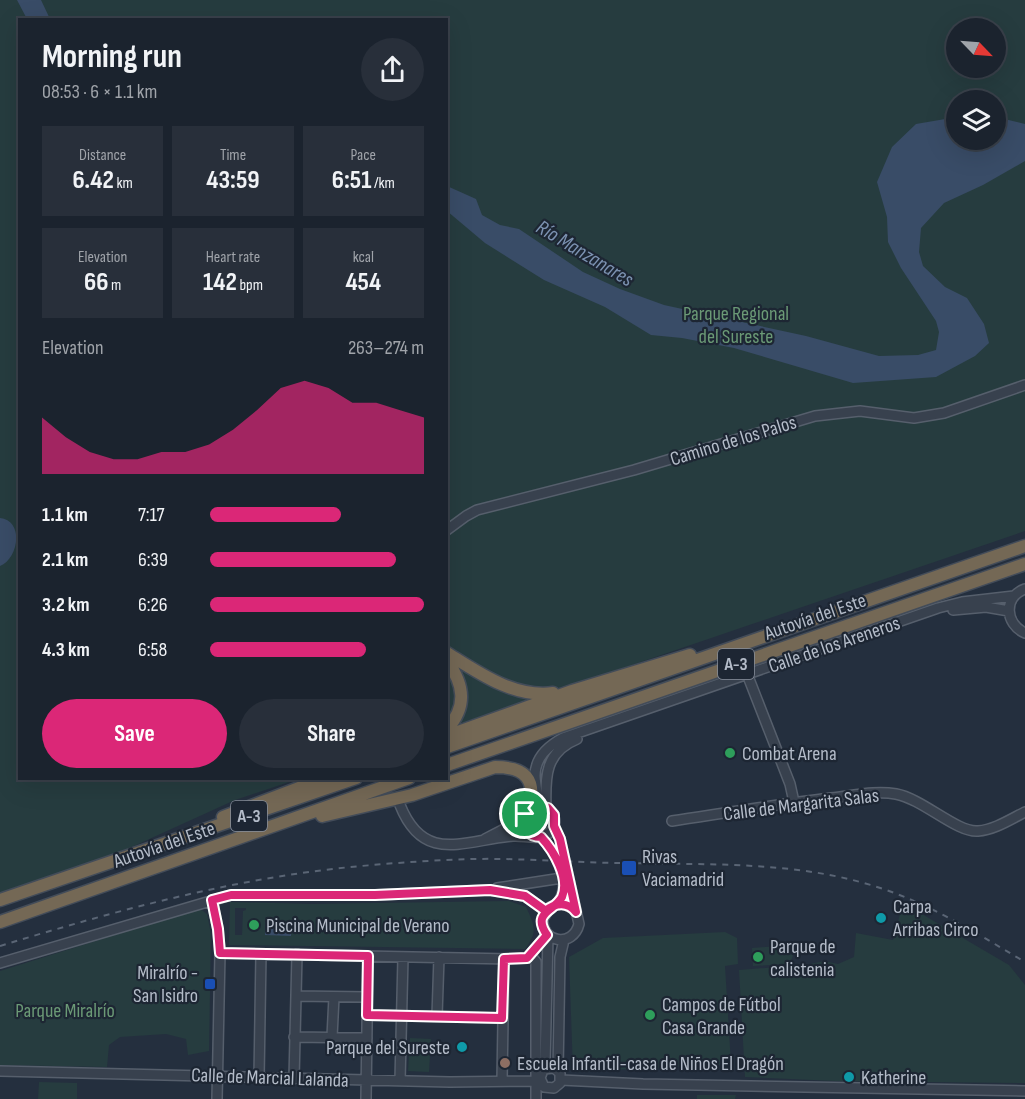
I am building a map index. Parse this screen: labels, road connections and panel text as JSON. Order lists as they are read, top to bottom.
{
  "streets": {
    "highway": ["Autovía del Este", "A-3"],
    "street": [
      "Camino de los Palos",
      "Calle de los Areneros",
      "Calle de Margarita Salas",
      "Calle de Marcial Lalanda"
    ]
  },
  "water": ["Río Manzanares"],
  "parks": ["Parque Regional del Sureste", "Parque Miralrío"],
  "places": {
    "other": [
      "Combat Arena",
      "Carpa Arribas Circo",
      "Piscina Municipal de Verano",
      "Parque de calistenia",
      "Campos de Fútbol Casa Grande",
      "Parque del Sureste",
      "Escuela Infantil-casa de Niños El Dragón",
      "Katherine"
    ],
    "transit": ["Rivas Vaciamadrid", "Miralrío - San Isidro"]
  },
  "north": "bottom right",
  "page": {
    "heading": ["Morning run", "08:53 · 6 × 1.1 km"],
    "stats": [
      ["Distance", "6.42 km"],
      ["Time", "43:59"],
      ["Pace", "6:51 /km"],
      ["Elevation", "66 m"],
      ["Heart rate", "142 bpm"],
      ["kcal", "454"]
    ],
    "chart": ["Elevation", "263–274 m"],
    "list": [
      {
        "name": "1.1 km",
        "note": "7:17"
      },
      {
        "name": "2.1 km",
        "note": "6:39"
      },
      {
        "name": "3.2 km",
        "note": "6:26"
      },
      {
        "name": "4.3 km",
        "note": "6:58"
      }
    ],
    "buttons": ["Save", "Share"]
  }
}
